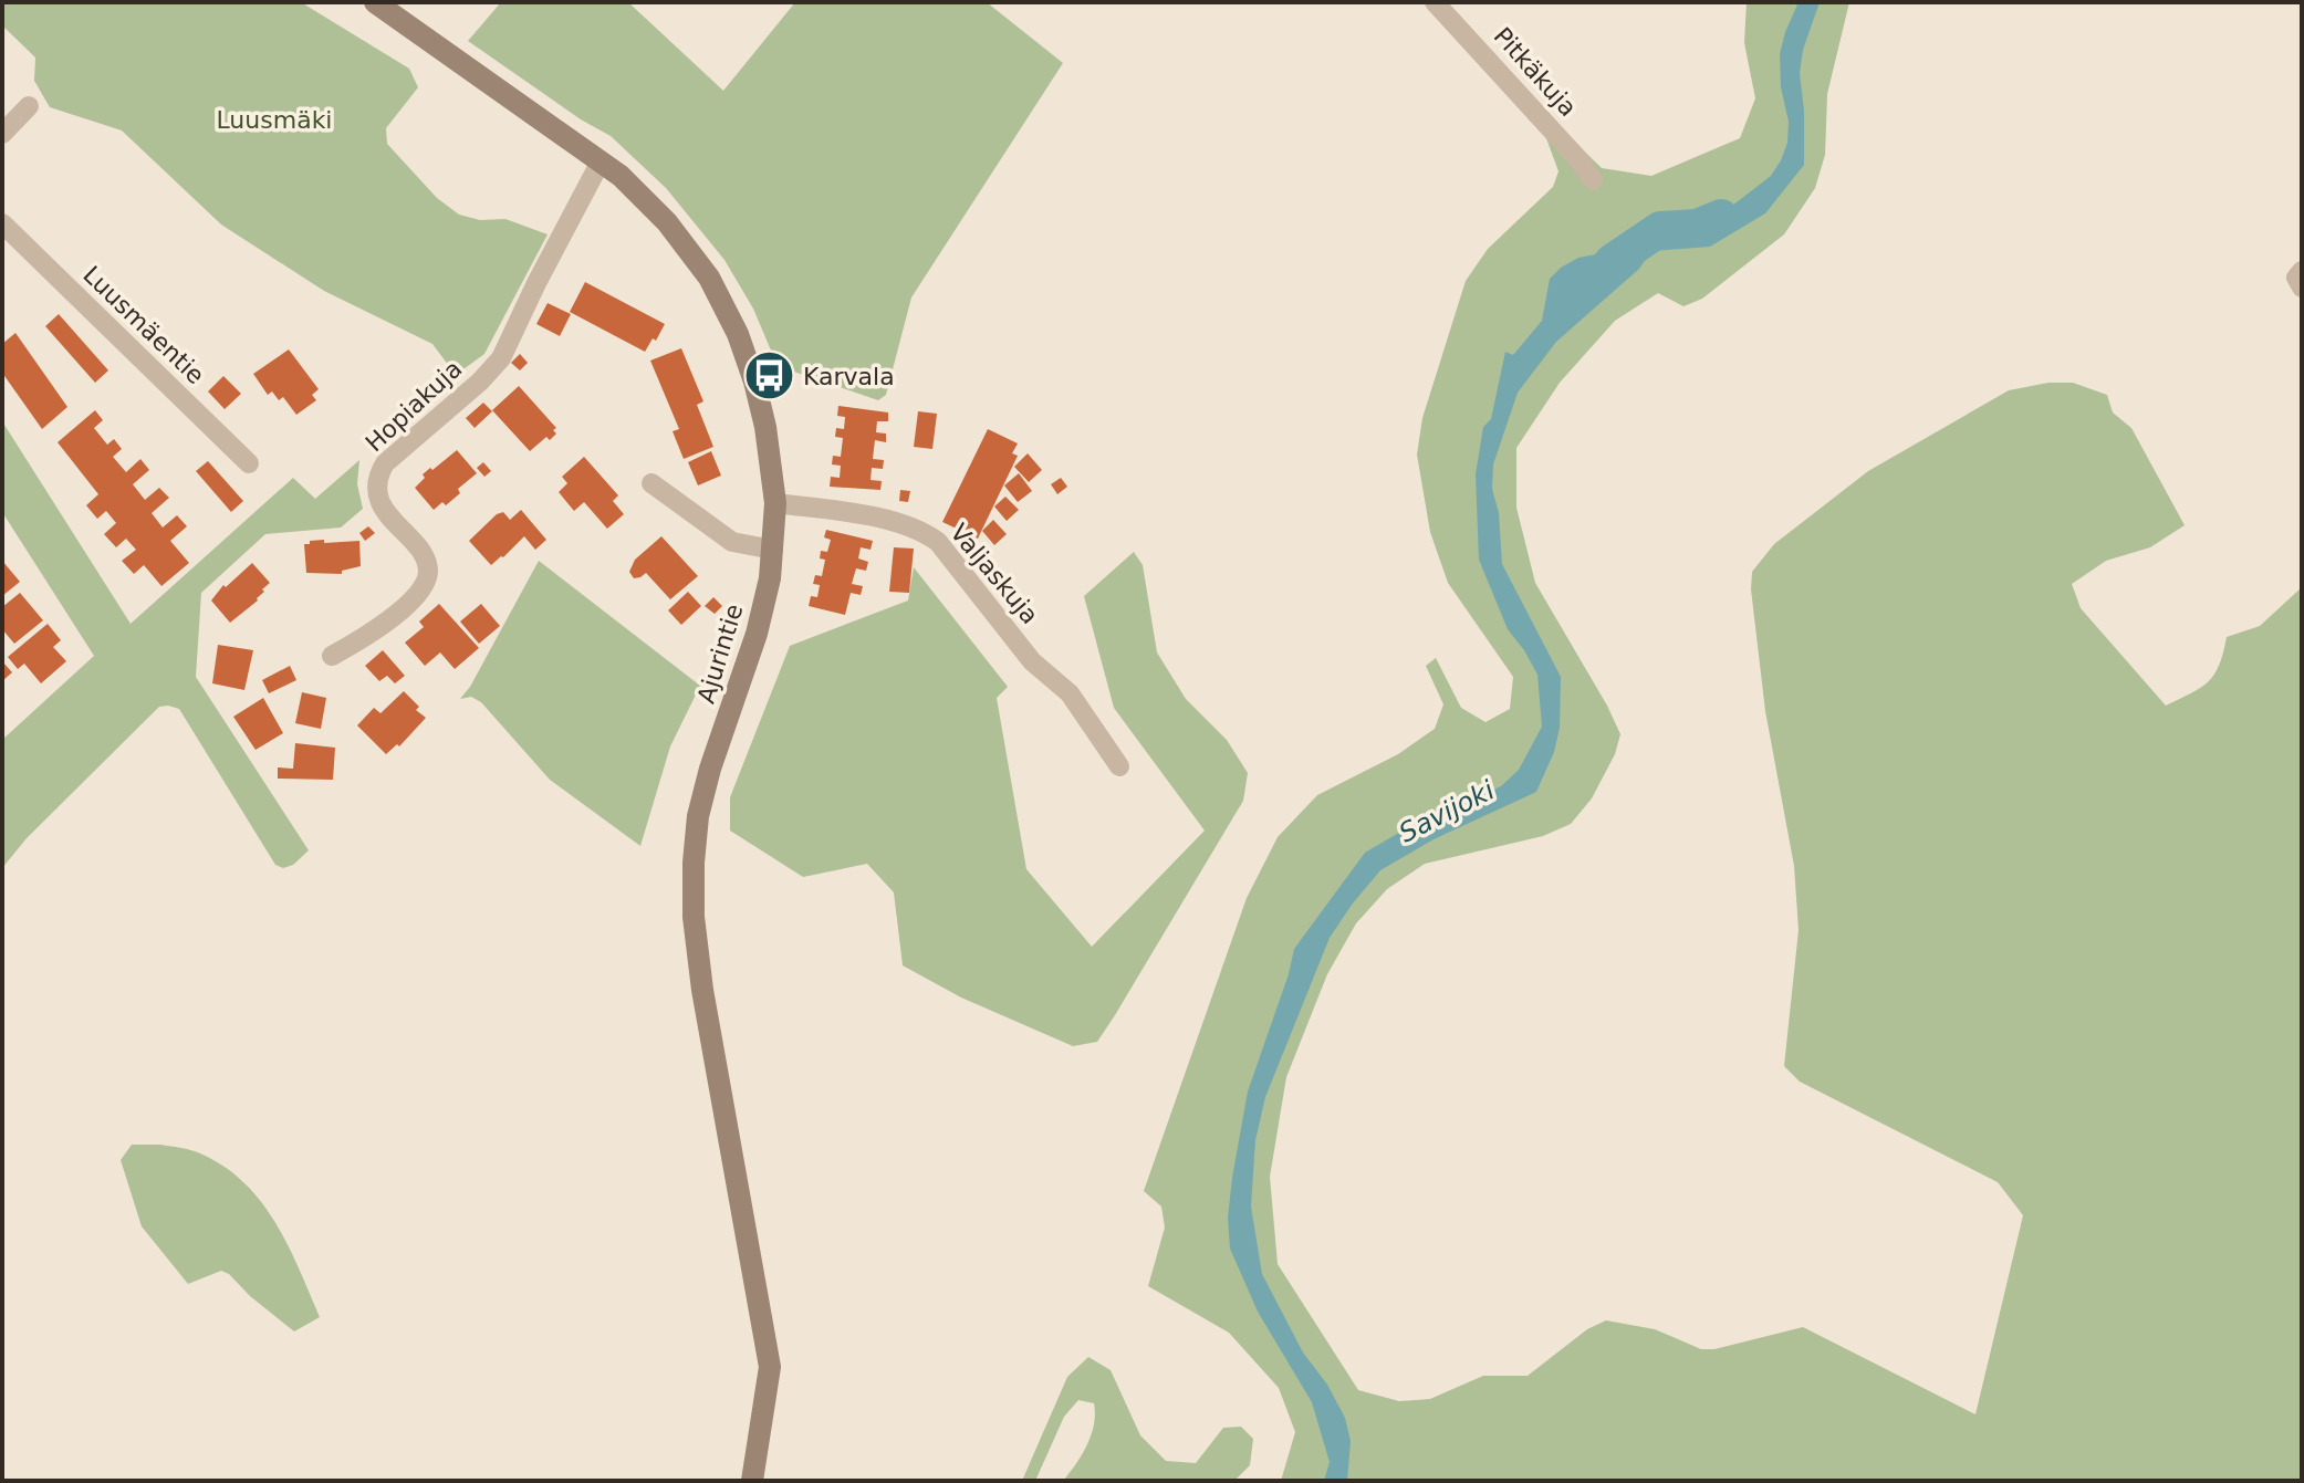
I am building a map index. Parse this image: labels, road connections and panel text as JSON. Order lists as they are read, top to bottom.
{
  "streets": {
    "street": [
      "Pitkäkuja",
      "Luusmäentie",
      "Hopiakuja",
      "Valjaskuja",
      "Ajurintie"
    ]
  },
  "crossings": [
    ["Hopiakuja", "Ajurintie"],
    ["Valjaskuja", "Ajurintie"]
  ],
  "water": ["Savijoki"],
  "parks": ["Luusmäki"],
  "places": {
    "bus stop": ["Karvala"]
  }
}
